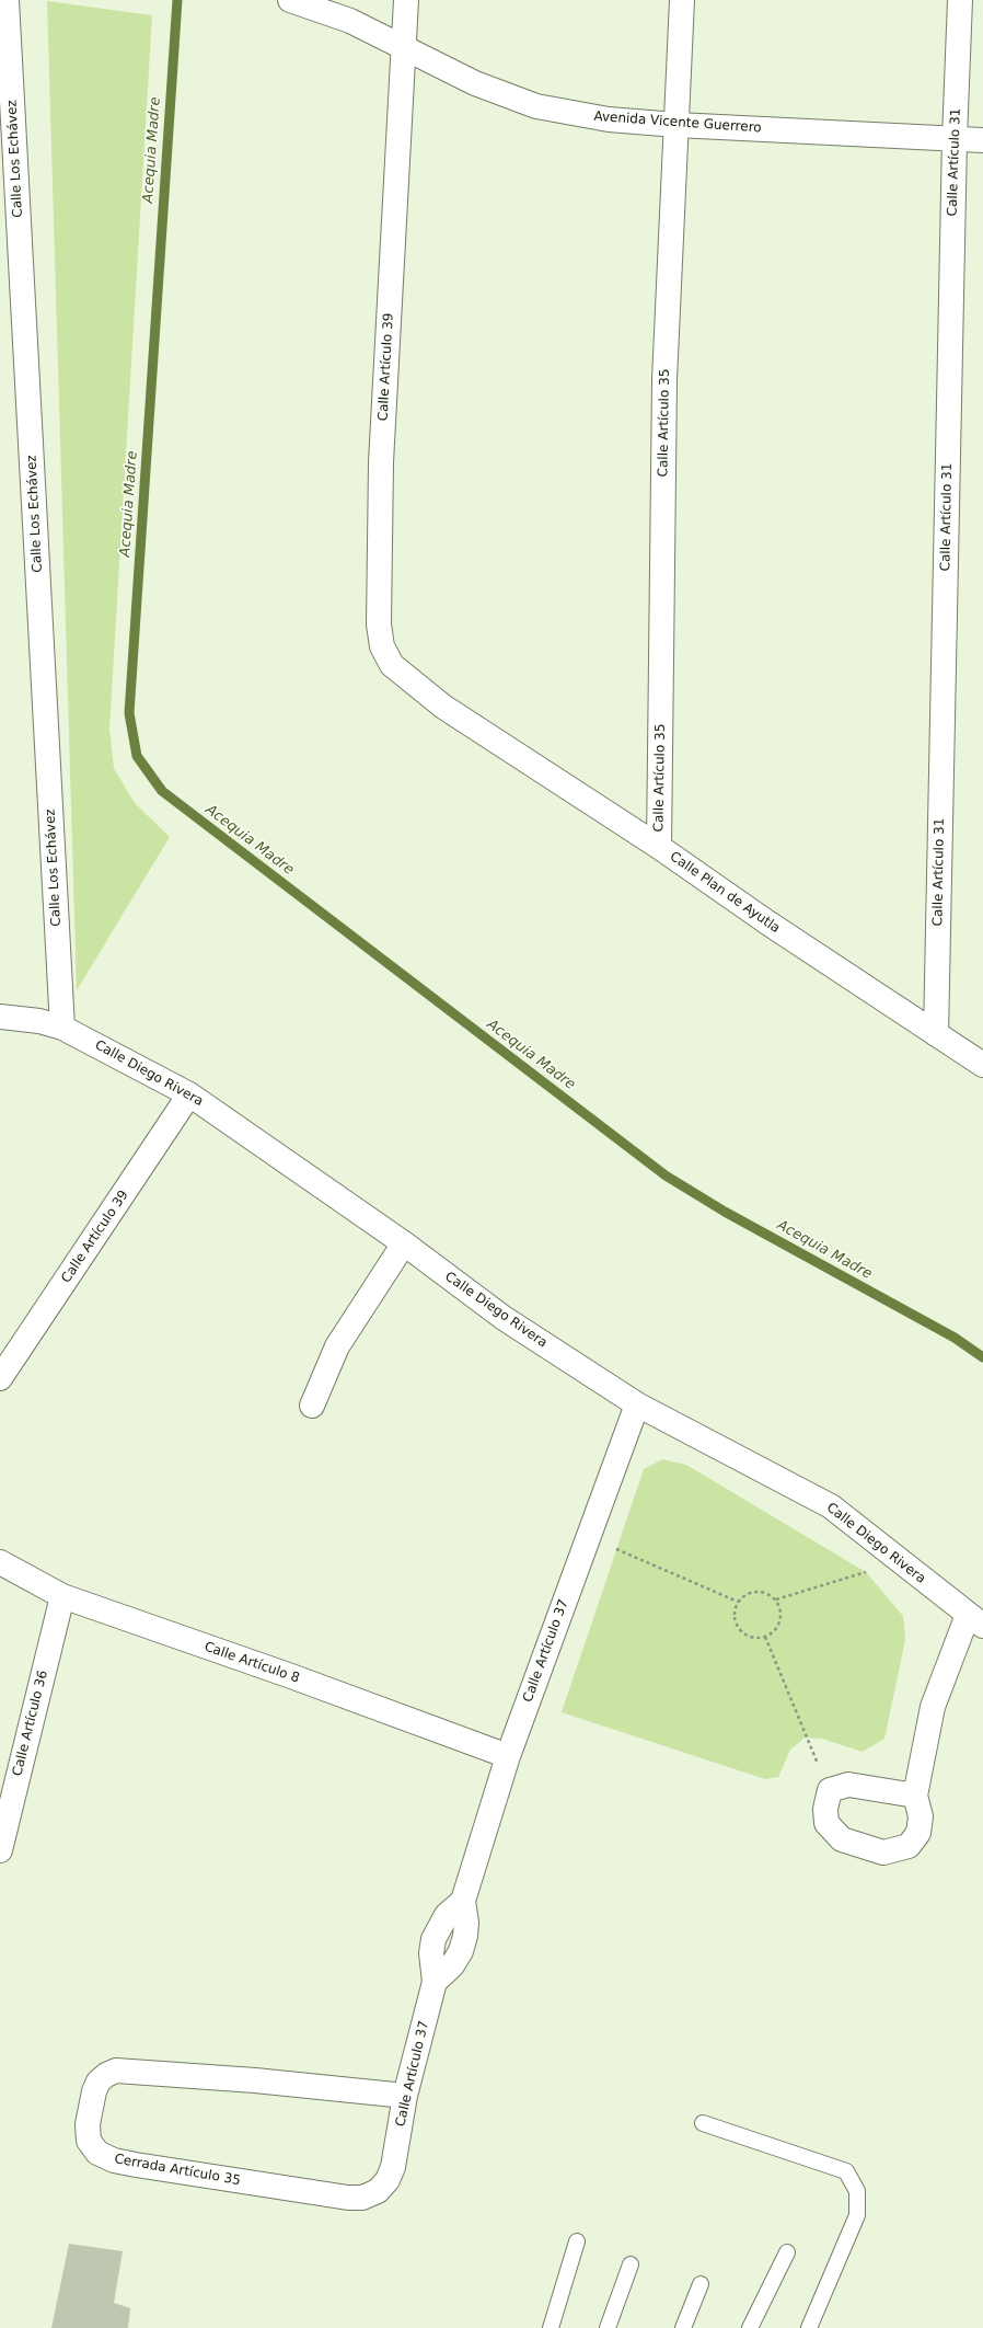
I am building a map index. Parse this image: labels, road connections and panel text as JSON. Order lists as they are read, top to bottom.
{
  "streets": {
    "street": [
      "Avenida Vicente Guerrero",
      "Calle Los Echávez",
      "Calle Artículo 31",
      "Calle Artículo 39",
      "Calle Artículo 35",
      "Calle Plan de Ayutla",
      "Calle Diego Rivera",
      "Calle Artículo 37",
      "Calle Artículo 8",
      "Calle Artículo 36",
      "Cerrada Artículo 35"
    ]
  },
  "crossings": [
    ["Avenida Vicente Guerrero", "Calle Artículo 31"],
    ["Avenida Vicente Guerrero", "Calle Artículo 39"],
    ["Avenida Vicente Guerrero", "Calle Artículo 35"],
    ["Calle Los Echávez", "Calle Diego Rivera"],
    ["Calle Artículo 31", "Calle Plan de Ayutla"],
    ["Calle Artículo 39", "Calle Plan de Ayutla"],
    ["Calle Artículo 39", "Calle Diego Rivera"],
    ["Calle Artículo 35", "Calle Plan de Ayutla"],
    ["Calle Diego Rivera", "Calle Artículo 37"],
    ["Calle Artículo 37", "Calle Artículo 8"],
    ["Calle Artículo 37", "Cerrada Artículo 35"],
    ["Calle Artículo 8", "Calle Artículo 36"]
  ],
  "water": ["Acequia Madre"]
}
